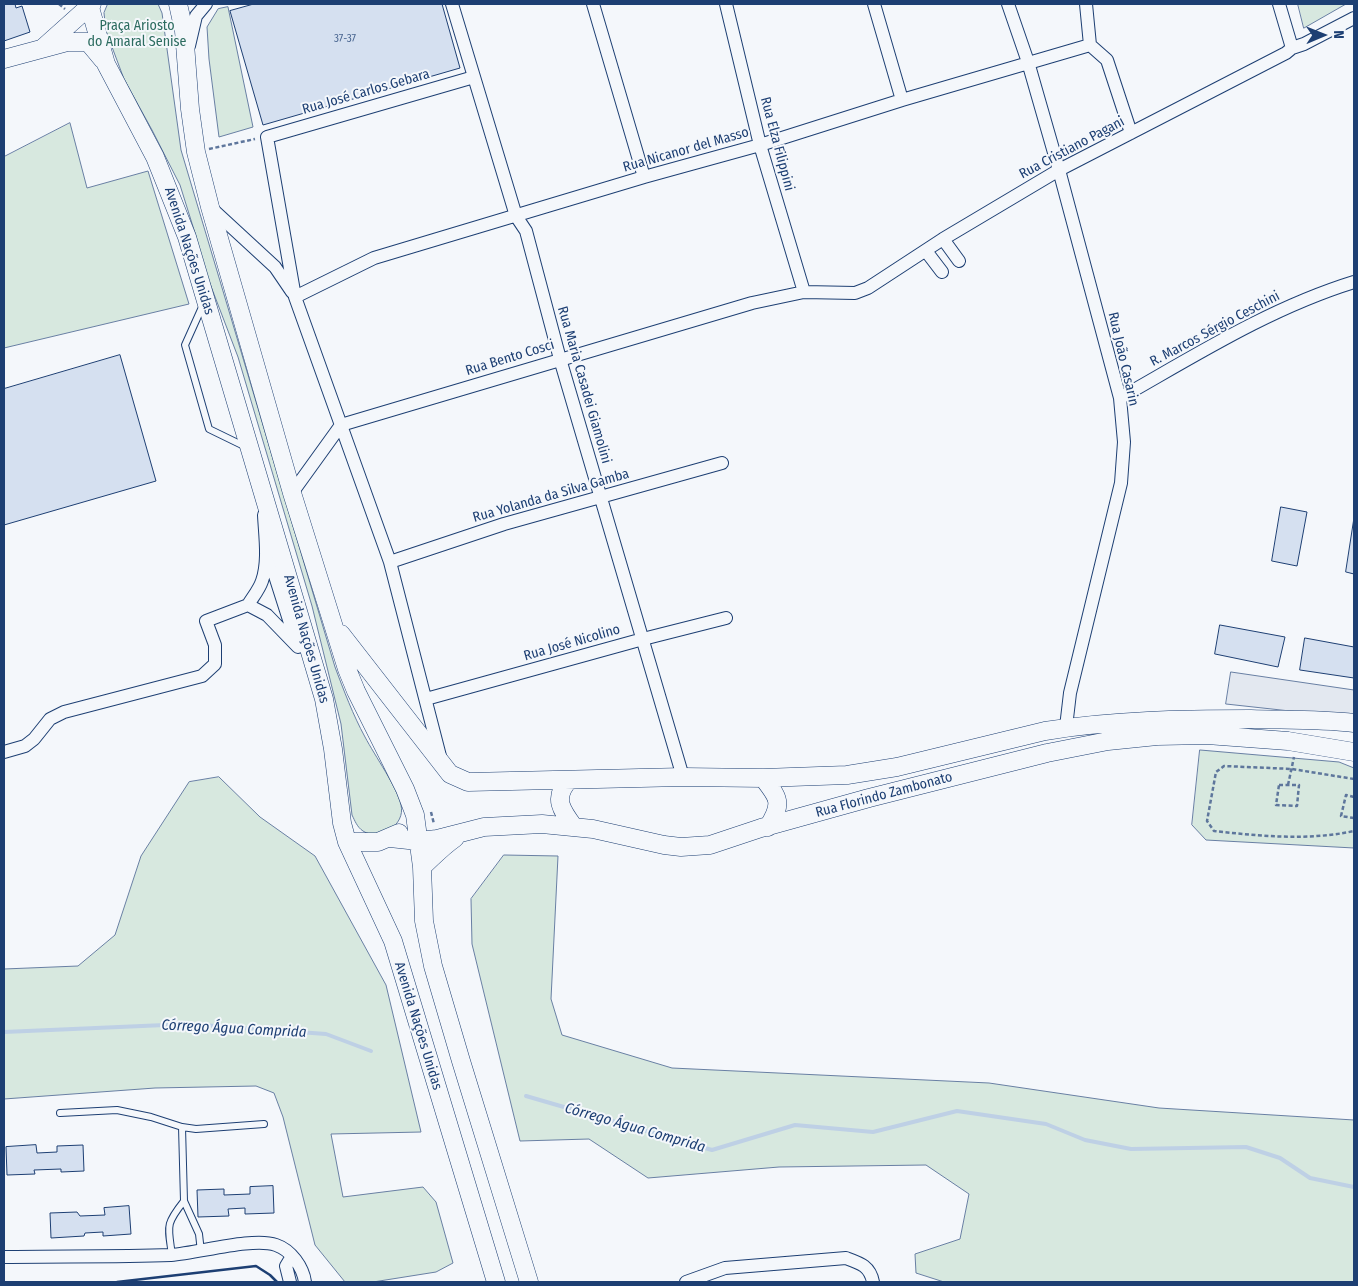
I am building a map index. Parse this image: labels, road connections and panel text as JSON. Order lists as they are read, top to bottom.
{
  "streets": {
    "main road": ["Avenida Nações Unidas", "Rua Florindo Zambonato"],
    "street": [
      "Rua José Carlos Gebara",
      "Rua Elza Filippini",
      "Rua Cristiano Pagani",
      "Rua Nicanor del Masso",
      "R. Marcos Sérgio Ceschini",
      "Rua Bento Cosci",
      "Rua João Casarin",
      "Rua Maria Casadei Giamolini",
      "Rua Yolanda da Silva Gamba",
      "Rua José Nicolino"
    ]
  },
  "crossings": [
    ["Rua José Carlos Gebara", "Rua Maria Casadei Giamolini"],
    ["Rua Elza Filippini", "Rua Cristiano Pagani"],
    ["Rua Elza Filippini", "Rua Nicanor del Masso"],
    ["Rua Elza Filippini", "Rua Bento Cosci"],
    ["Rua Cristiano Pagani", "Rua Bento Cosci"],
    ["Rua Cristiano Pagani", "Rua João Casarin"],
    ["Rua Nicanor del Masso", "Rua João Casarin"],
    ["Rua Nicanor del Masso", "Rua Maria Casadei Giamolini"],
    ["Avenida Nações Unidas", "Rua Florindo Zambonato"],
    ["R. Marcos Sérgio Ceschini", "Rua João Casarin"],
    ["Rua Bento Cosci", "Rua Maria Casadei Giamolini"],
    ["Rua João Casarin", "Rua Florindo Zambonato"],
    ["Rua Maria Casadei Giamolini", "Rua Yolanda da Silva Gamba"],
    ["Rua Maria Casadei Giamolini", "Rua José Nicolino"],
    ["Rua Maria Casadei Giamolini", "Rua Florindo Zambonato"]
  ],
  "water": ["Córrego Água Comprida"],
  "parks": ["Praça Ariosto do Amaral Senise"],
  "house_numbers": ["37-37"],
  "north": "right"
}
